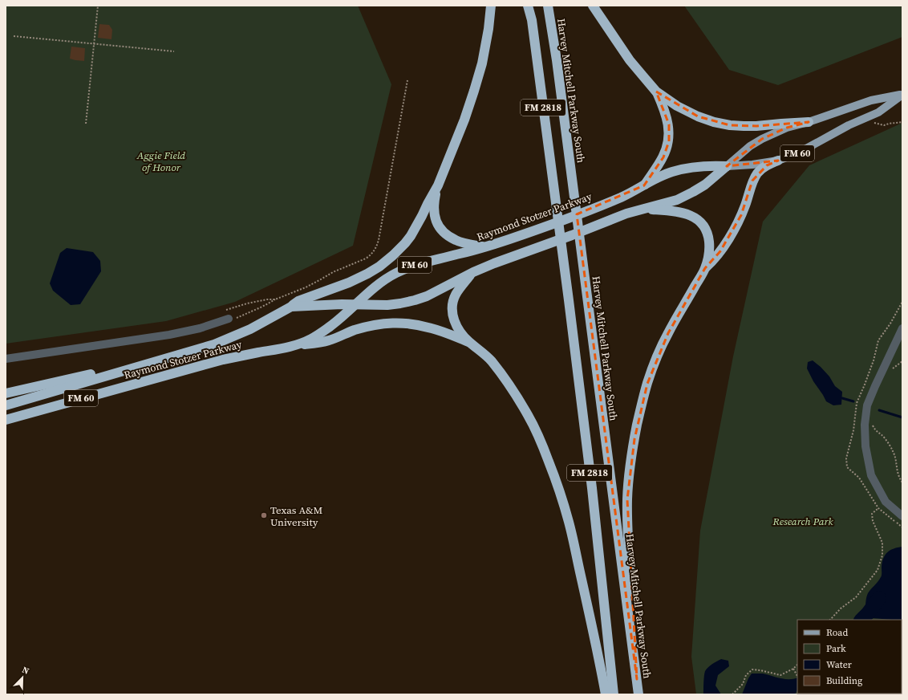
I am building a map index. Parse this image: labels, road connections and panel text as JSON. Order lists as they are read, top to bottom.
{
  "streets": {
    "highway": [
      "Harvey Mitchell Parkway South",
      "FM 2818",
      "FM 60",
      "Raymond Stotzer Parkway"
    ]
  },
  "parks": ["Aggie Field of Honor", "Research Park"],
  "places": ["Texas A&M University"],
  "legend": [
    "Road",
    "Park",
    "Water",
    "Building"
  ],
  "north": "top right"
}
